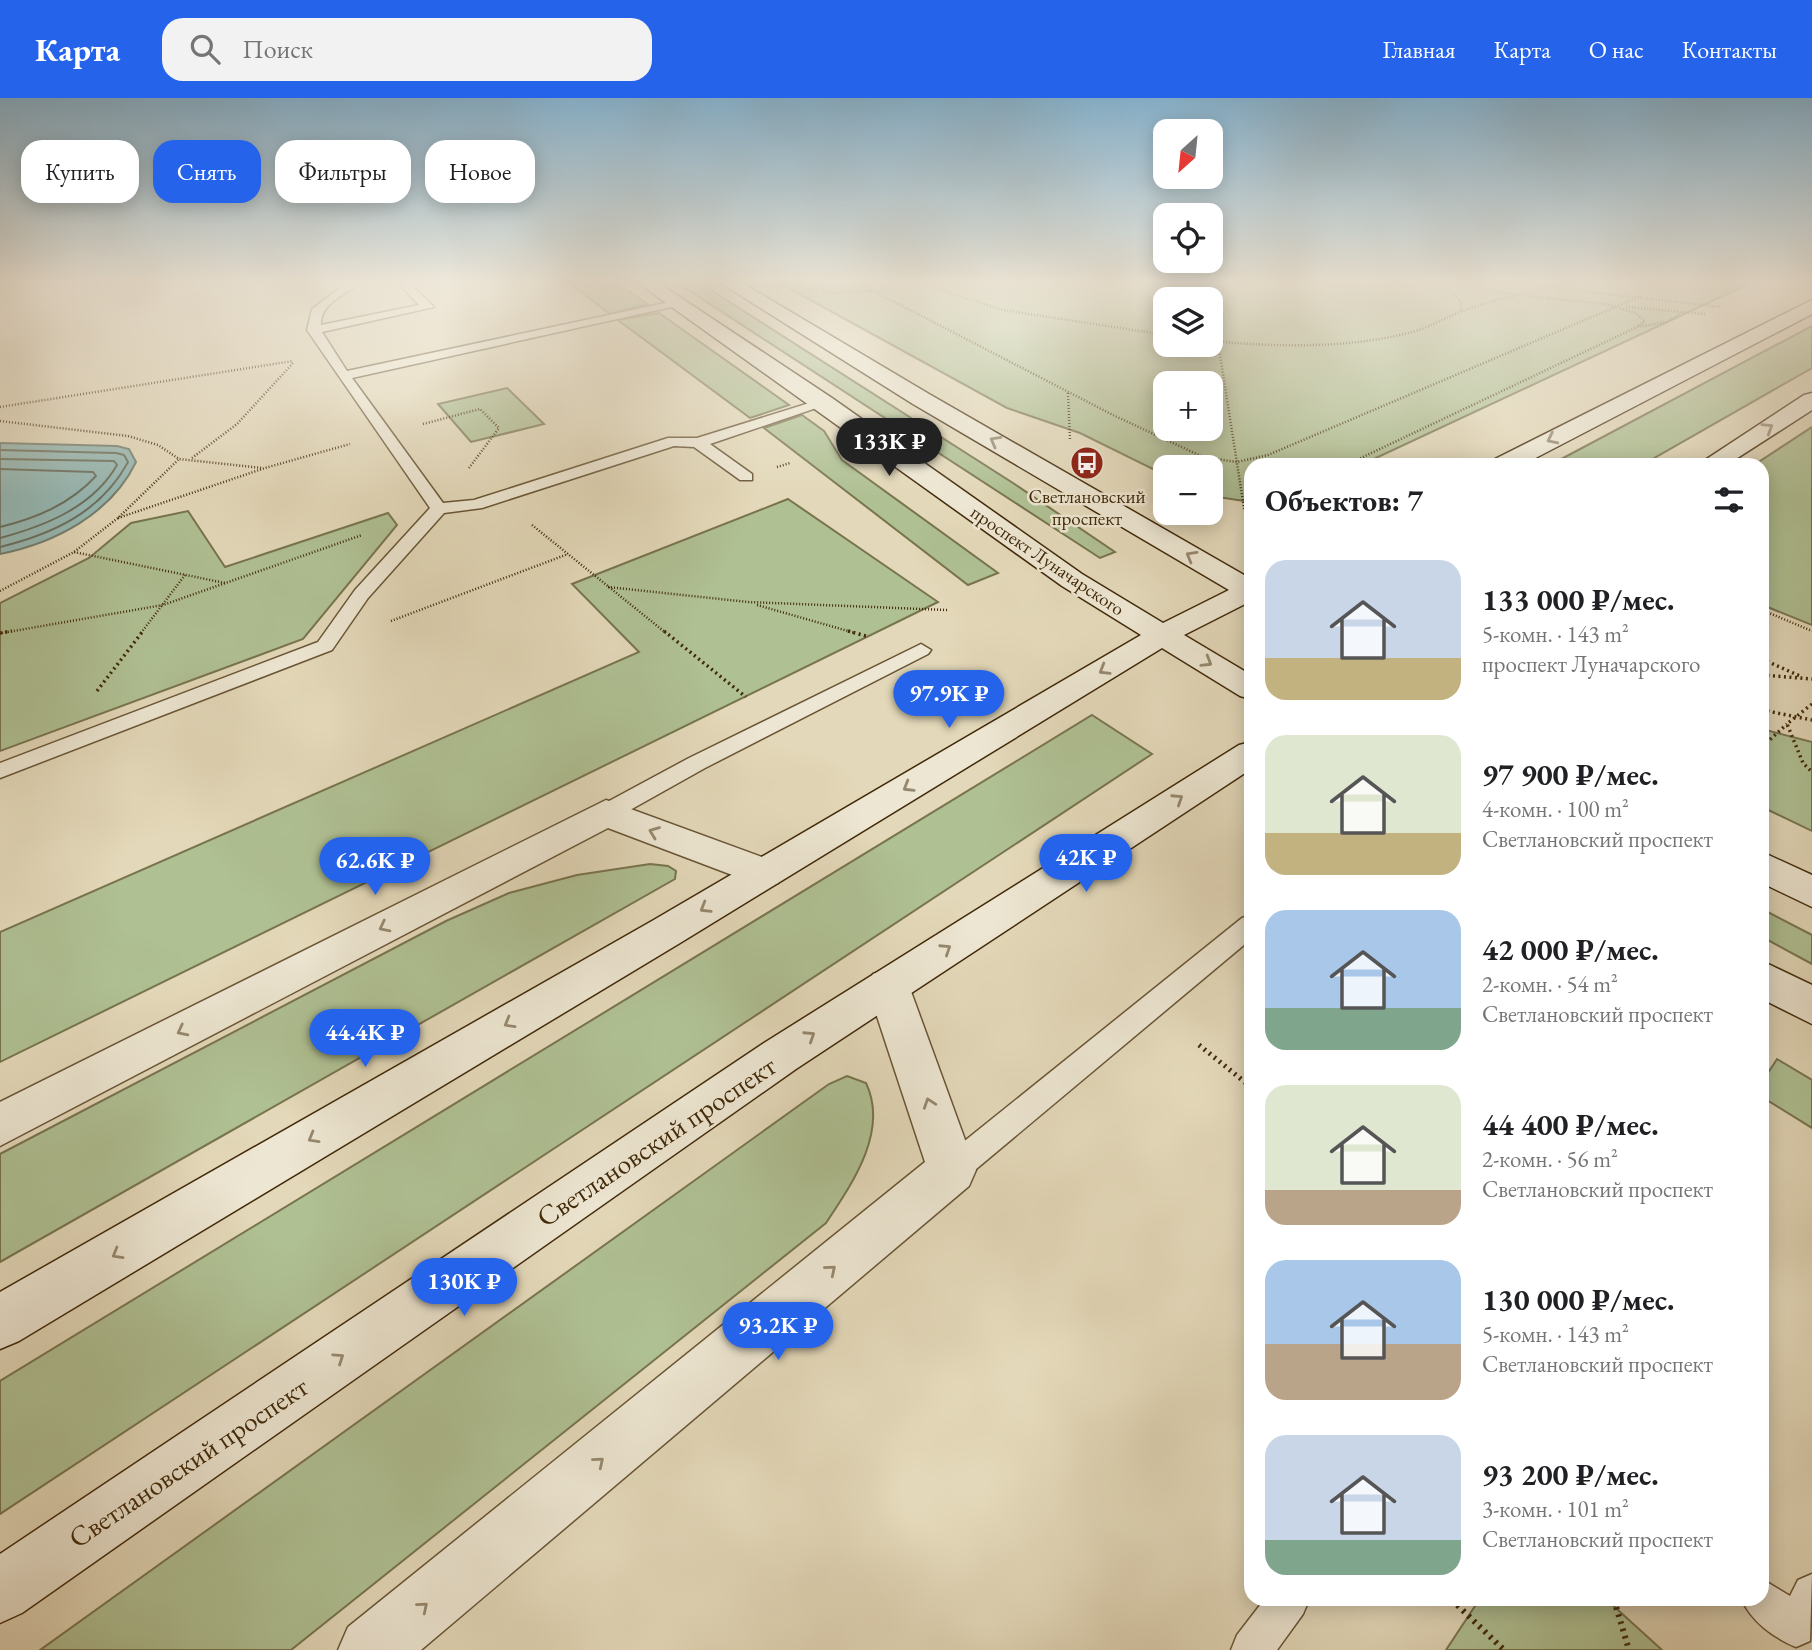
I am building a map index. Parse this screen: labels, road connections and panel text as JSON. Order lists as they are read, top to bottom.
{
  "streets": {
    "main road": ["проспект Луначарского", "Светлановский проспект"]
  },
  "places": {
    "bus stop": ["Светлановский проспект"]
  },
  "north": "bottom left",
  "page": {
    "header": "Карта",
    "search": "Поиск",
    "nav": [
      "Главная",
      "Карта",
      "О нас",
      "Контакты"
    ],
    "map_buttons": ["+", "−"],
    "chip": [
      "Купить",
      "Снять",
      "Фильтры",
      "Новое"
    ],
    "price": [
      "133K ₽",
      "97.9K ₽",
      "42K ₽",
      "62.6K ₽",
      "44.4K ₽",
      "130K ₽",
      "93.2K ₽"
    ],
    "heading": "Объектов: 7",
    "list": [
      {
        "name": "133 000 ₽/мес.",
        "note": "5-комн. · 143 m² · проспект Луначарского"
      },
      {
        "name": "97 900 ₽/мес.",
        "note": "4-комн. · 100 m² · Светлановский проспект"
      },
      {
        "name": "42 000 ₽/мес.",
        "note": "2-комн. · 54 m² · Светлановский проспект"
      },
      {
        "name": "44 400 ₽/мес.",
        "note": "2-комн. · 56 m² · Светлановский проспект"
      },
      {
        "name": "130 000 ₽/мес.",
        "note": "5-комн. · 143 m² · Светлановский проспект"
      },
      {
        "name": "93 200 ₽/мес.",
        "note": "3-комн. · 101 m² · Светлановский проспект"
      }
    ]
  }
}
